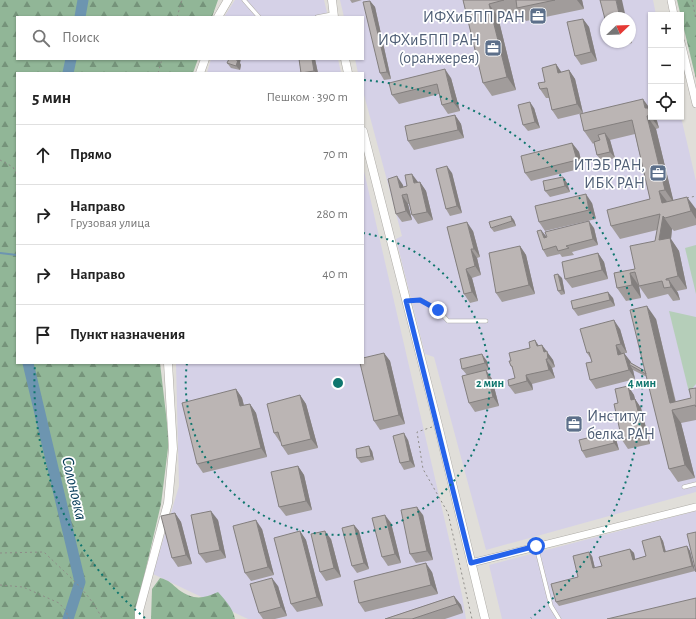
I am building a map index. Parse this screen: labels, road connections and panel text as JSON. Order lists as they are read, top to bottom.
{
  "water": ["Солоновка"],
  "places": {
    "office": [
      "ИФХиБПП РАН",
      "ИФХиБПП РАН (оранжерея)",
      "ИТЭБ РАН, ИБК РАН",
      "Институт белка РАН"
    ]
  },
  "north": "top right",
  "page": {
    "map_buttons": ["+", "−"],
    "search": "Поиск",
    "heading": ["5 мин", "Пешком · 390 m"],
    "list": [
      ["Прямо", "70 m"],
      ["Направо", "Грузовая улица", "280 m"],
      ["Направо", "40 m"],
      "Пункт назначения"
    ]
  },
  "rings": ["2 мин", "4 мин"]
}
